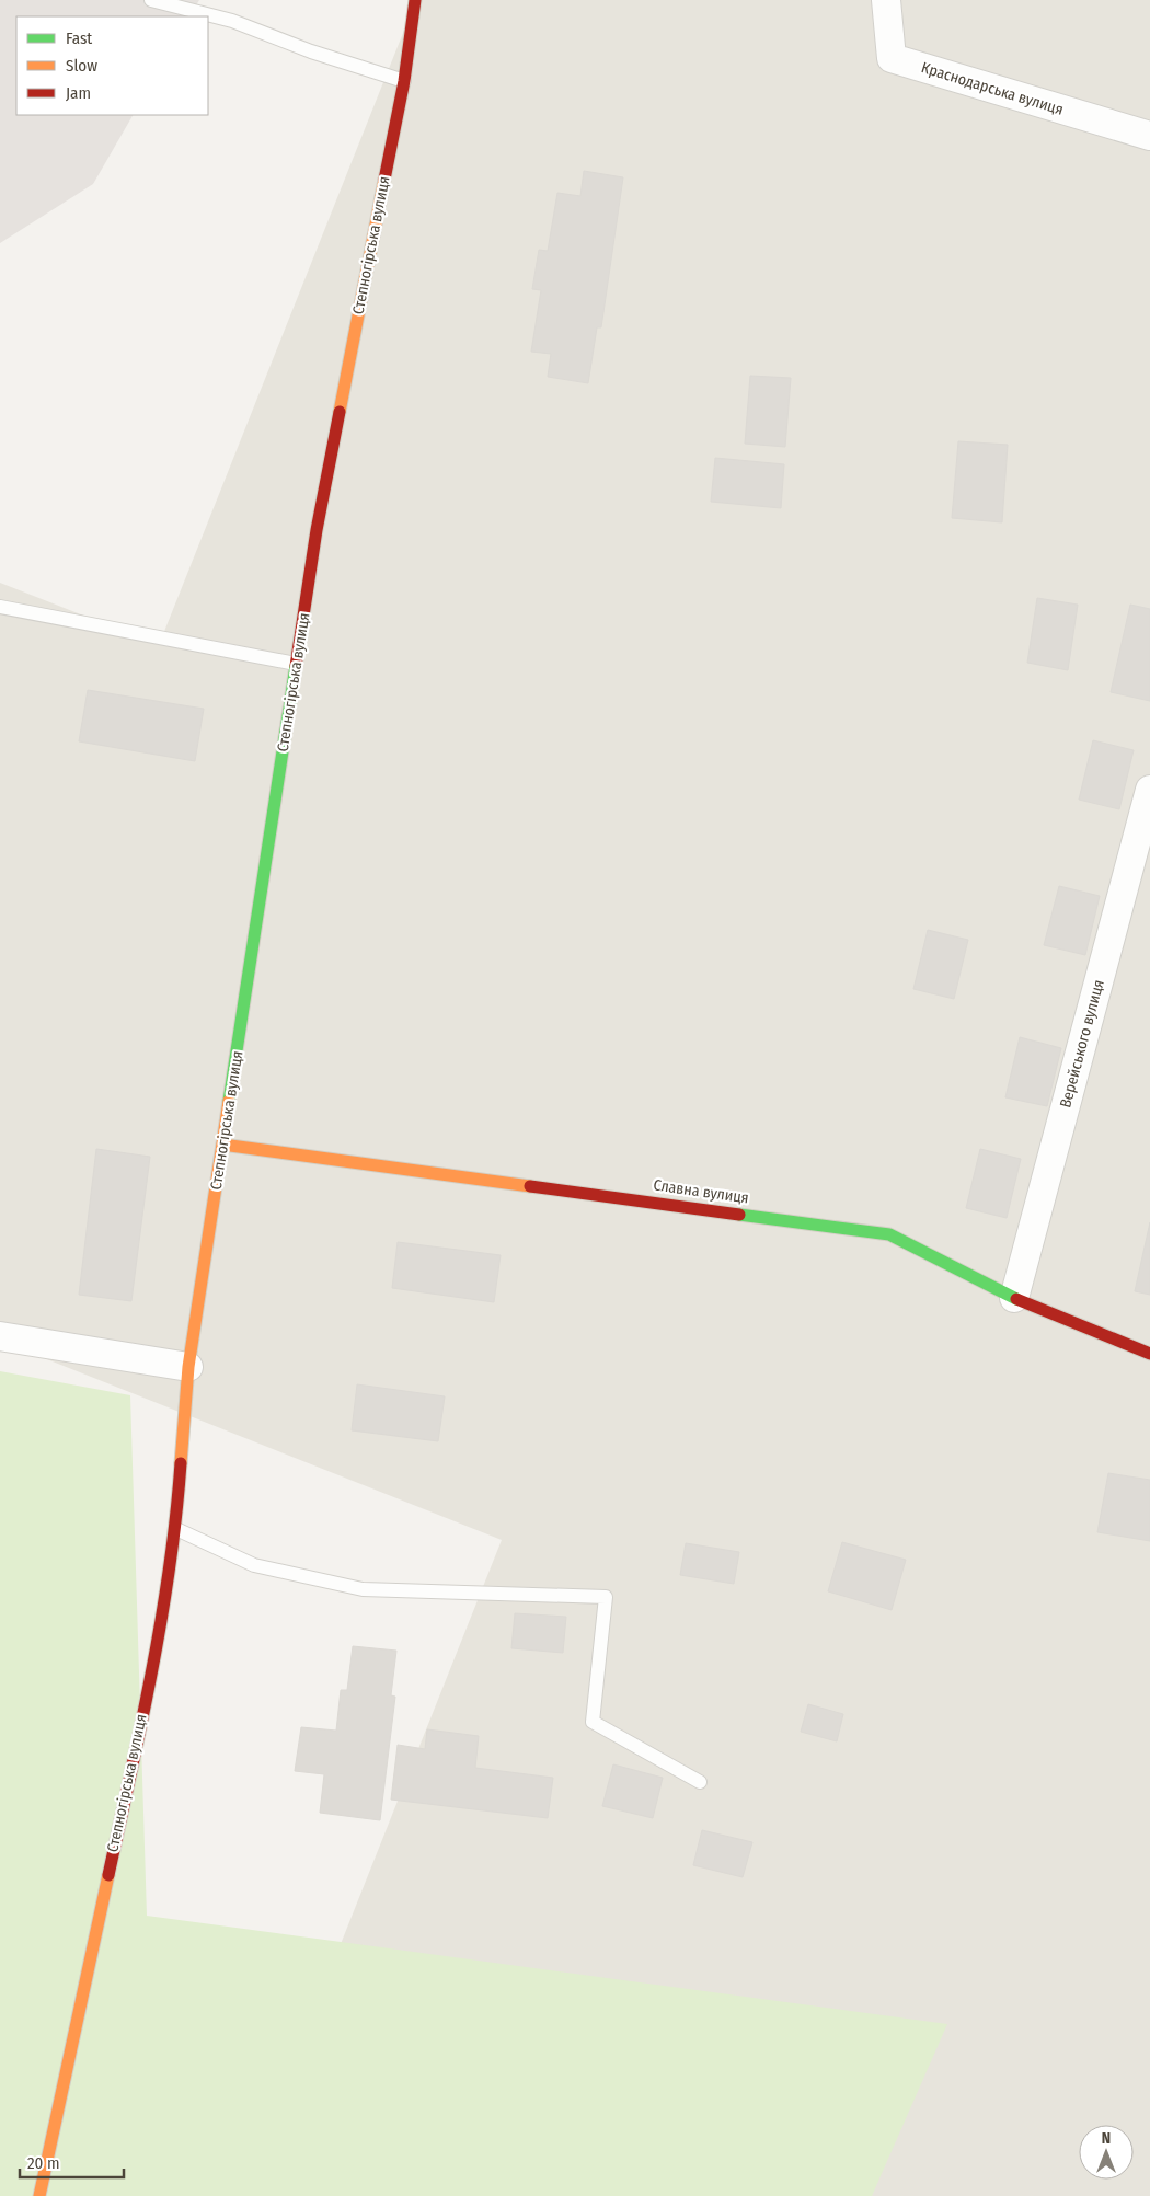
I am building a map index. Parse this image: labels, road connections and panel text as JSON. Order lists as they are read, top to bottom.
{
  "streets": {
    "street": [
      "Краснодарська вулиця",
      "Степногірська вулиця",
      "Верейського вулиця",
      "Славна вулиця"
    ]
  },
  "crossings": [
    ["Степногірська вулиця", "Славна вулиця"],
    ["Верейського вулиця", "Славна вулиця"]
  ],
  "legend": ["Fast", "Slow", "Jam"],
  "scale_bar": "20 m",
  "north": "top"
}
